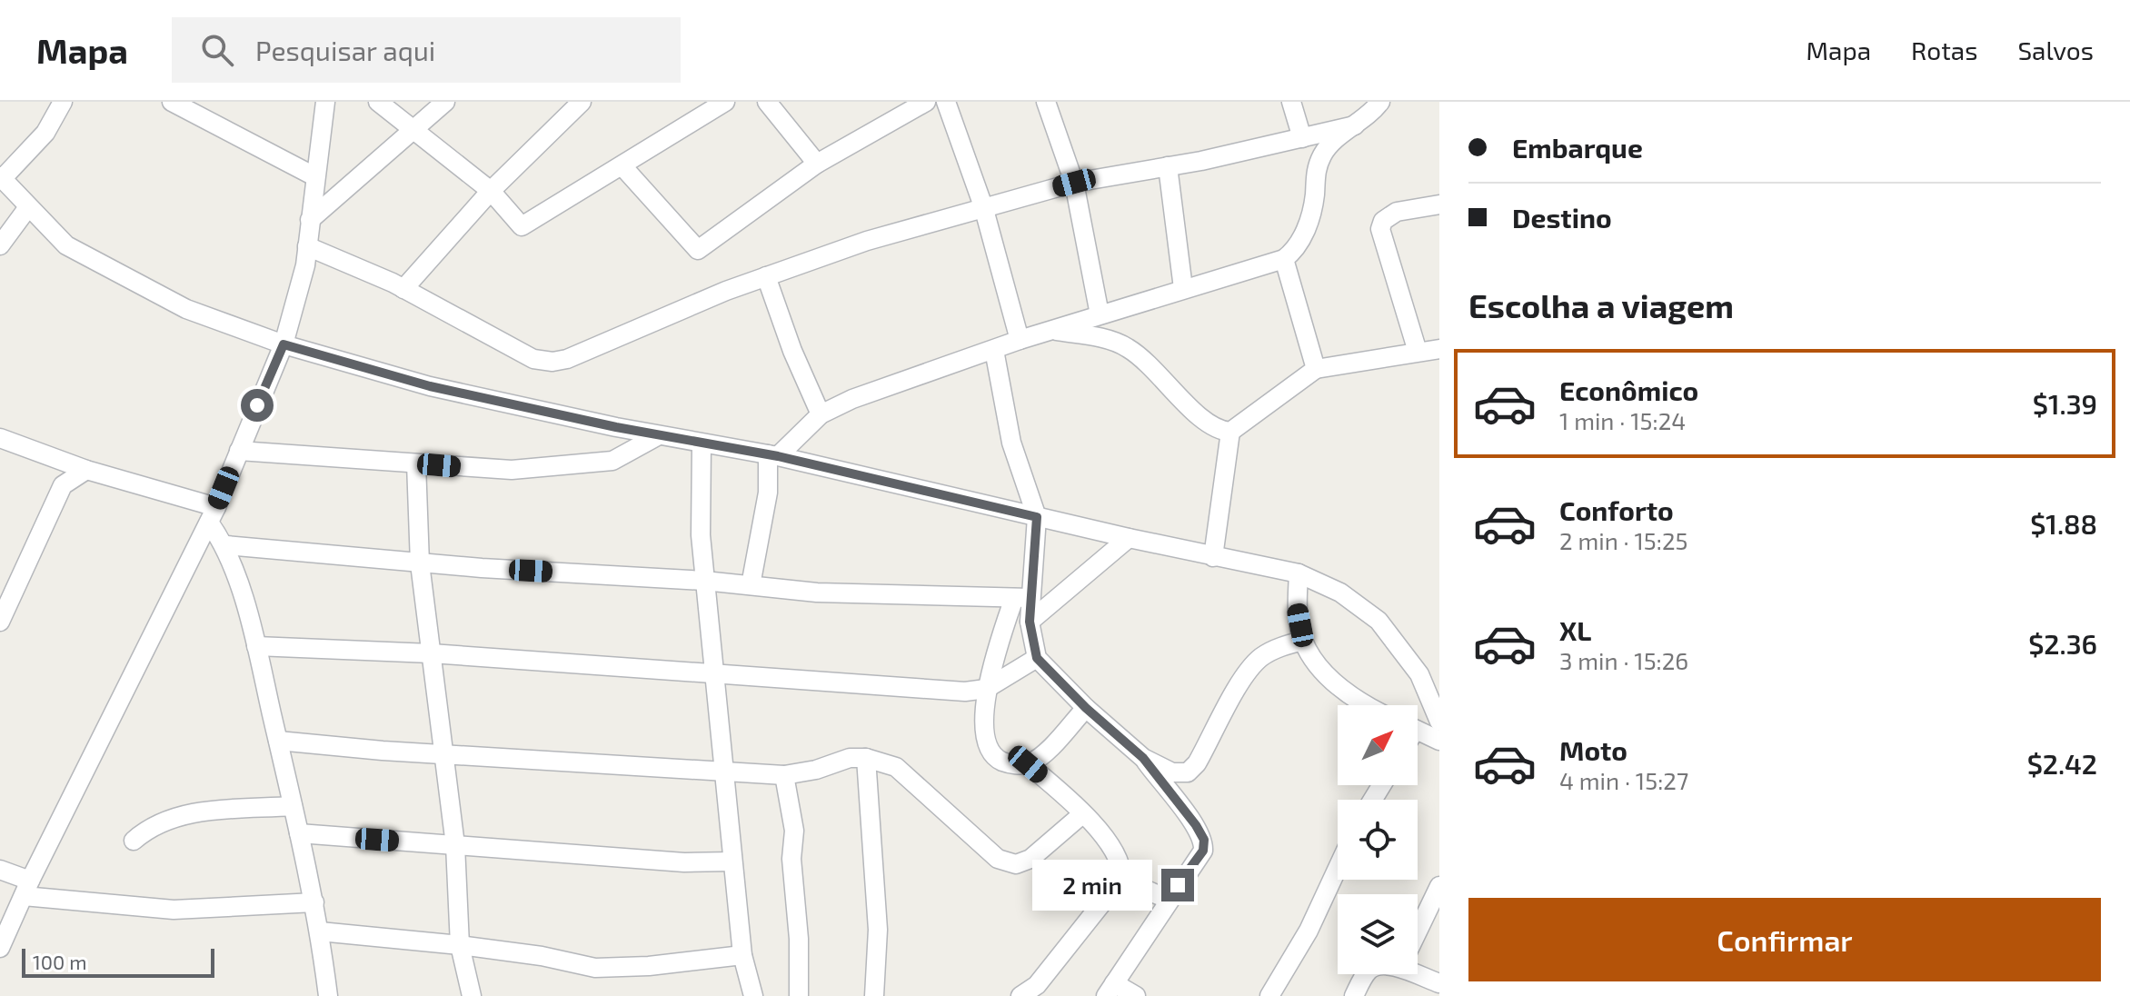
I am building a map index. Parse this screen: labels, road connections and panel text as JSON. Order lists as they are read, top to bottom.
{
  "scale_bar": "100 m",
  "north": "top right",
  "page": {
    "header": "Mapa",
    "search": "Pesquisar aqui",
    "nav": ["Mapa", "Rotas", "Salvos"],
    "banner": ["Embarque", "Destino"],
    "heading": "Escolha a viagem",
    "list": [
      {
        "name": "Econômico",
        "note": "1 min · 15:24",
        "value": "$1.39"
      },
      {
        "name": "Conforto",
        "note": "2 min · 15:25",
        "value": "$1.88"
      },
      {
        "name": "XL",
        "note": "3 min · 15:26",
        "value": "$2.36"
      },
      {
        "name": "Moto",
        "note": "4 min · 15:27",
        "value": "$2.42"
      }
    ],
    "bubble": "2 min",
    "buttons": "Confirmar",
    "scale": "100 m"
  }
}
